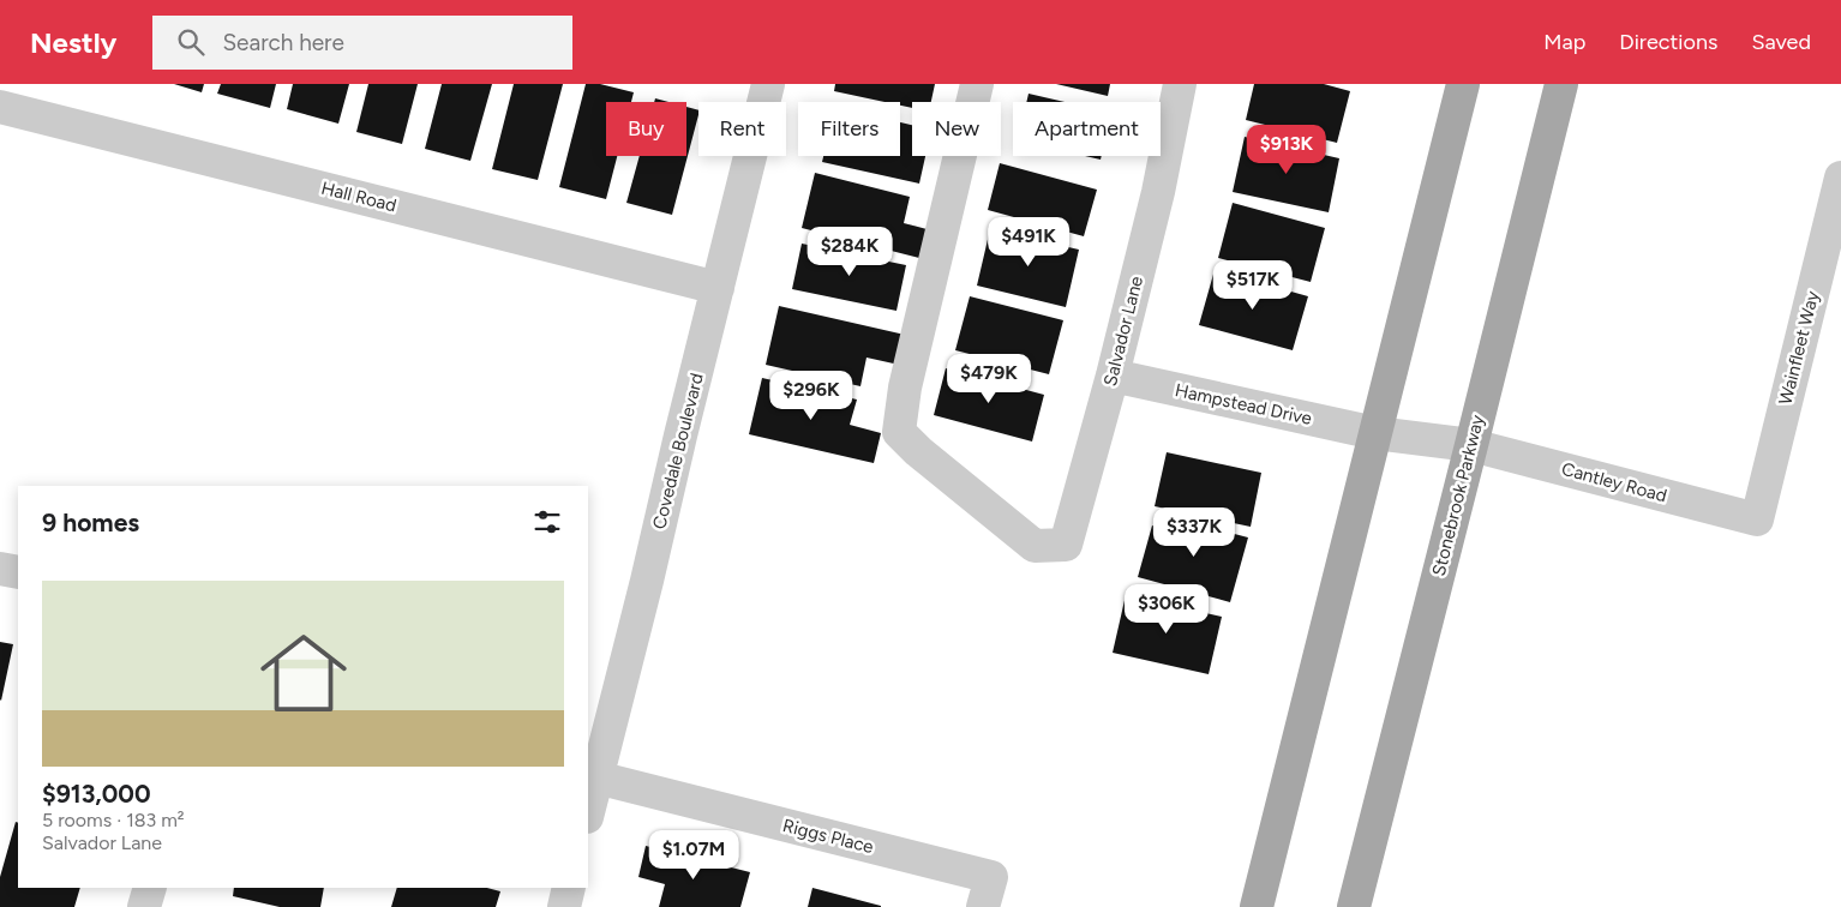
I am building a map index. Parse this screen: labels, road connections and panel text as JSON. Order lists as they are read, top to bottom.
{
  "streets": {
    "main road": ["Stonebrook Parkway"],
    "street": [
      "Hall Road",
      "Salvador Lane",
      "Wainfleet Way",
      "Hampstead Drive",
      "Covedale Boulevard",
      "Cantley Road",
      "Riggs Place"
    ]
  },
  "crossings": [
    ["Hall Road", "Covedale Boulevard"],
    ["Salvador Lane", "Hampstead Drive"],
    ["Wainfleet Way", "Cantley Road"],
    ["Hampstead Drive", "Cantley Road"],
    ["Hampstead Drive", "Stonebrook Parkway"],
    ["Covedale Boulevard", "Riggs Place"],
    ["Cantley Road", "Stonebrook Parkway"]
  ],
  "page": {
    "header": "Nestly",
    "search": "Search here",
    "nav": ["Map", "Directions", "Saved"],
    "chip": [
      "Buy",
      "Rent",
      "Filters",
      "New",
      "Apartment"
    ],
    "price": [
      "$913K",
      "$491K",
      "$284K",
      "$517K",
      "$479K",
      "$296K",
      "$337K",
      "$306K",
      "$1.07M"
    ],
    "heading": "9 homes",
    "list": [
      {
        "name": "$913,000",
        "note": "5 rooms · 183 m² · Salvador Lane"
      }
    ]
  }
}
